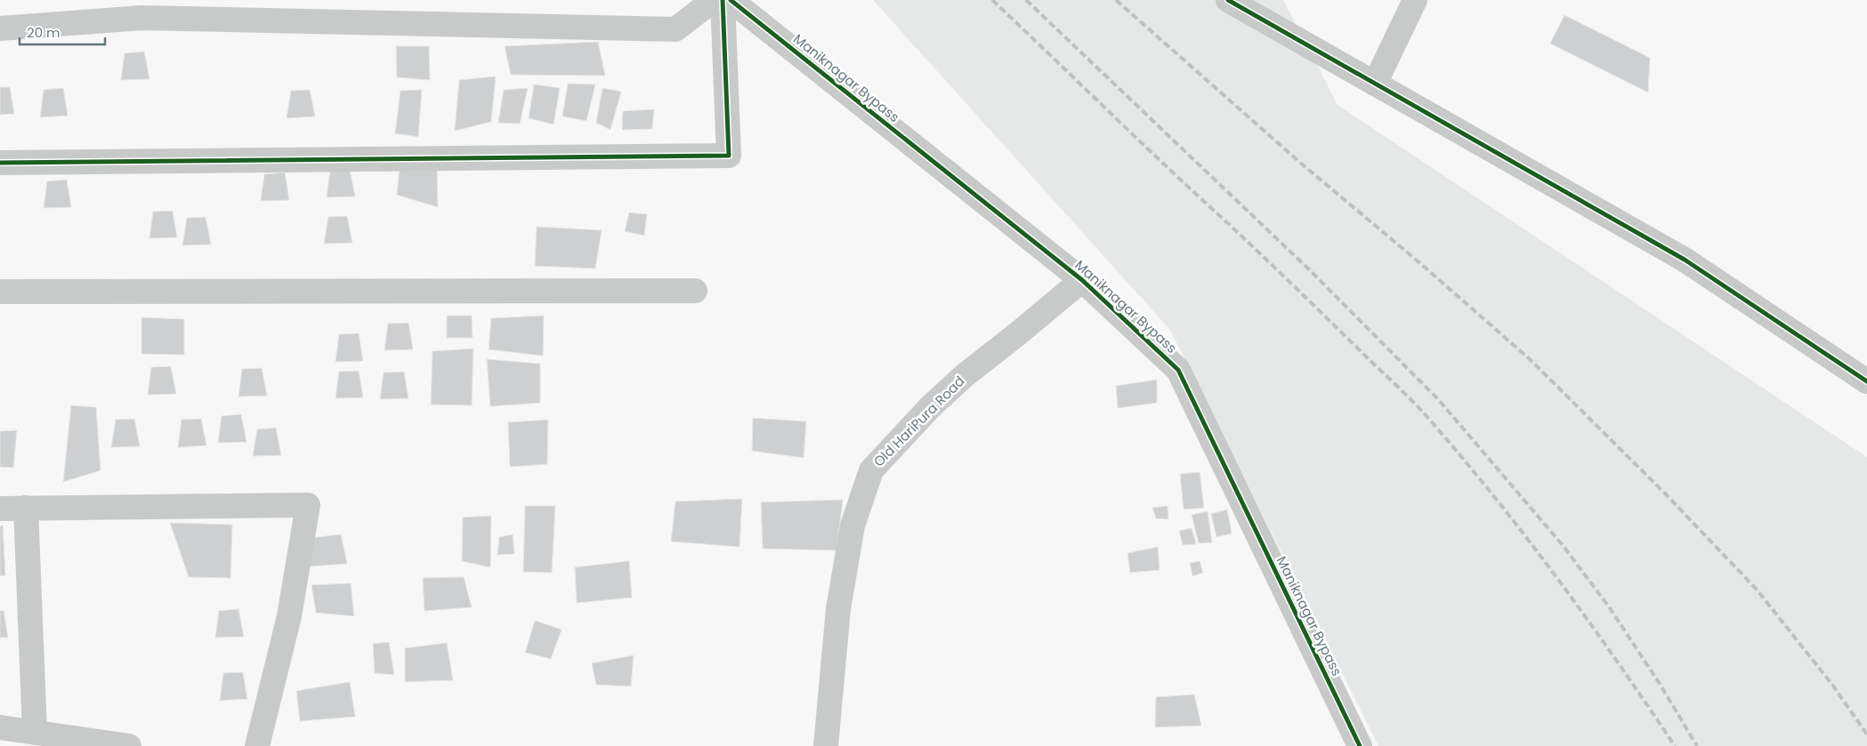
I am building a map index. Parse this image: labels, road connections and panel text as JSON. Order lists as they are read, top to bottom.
{
  "streets": {
    "street": ["Maniknagar Bypass", "Old HariPura Road"]
  },
  "crossings": [
    ["Maniknagar Bypass", "Old HariPura Road"]
  ],
  "scale_bar": "20 m"
}
